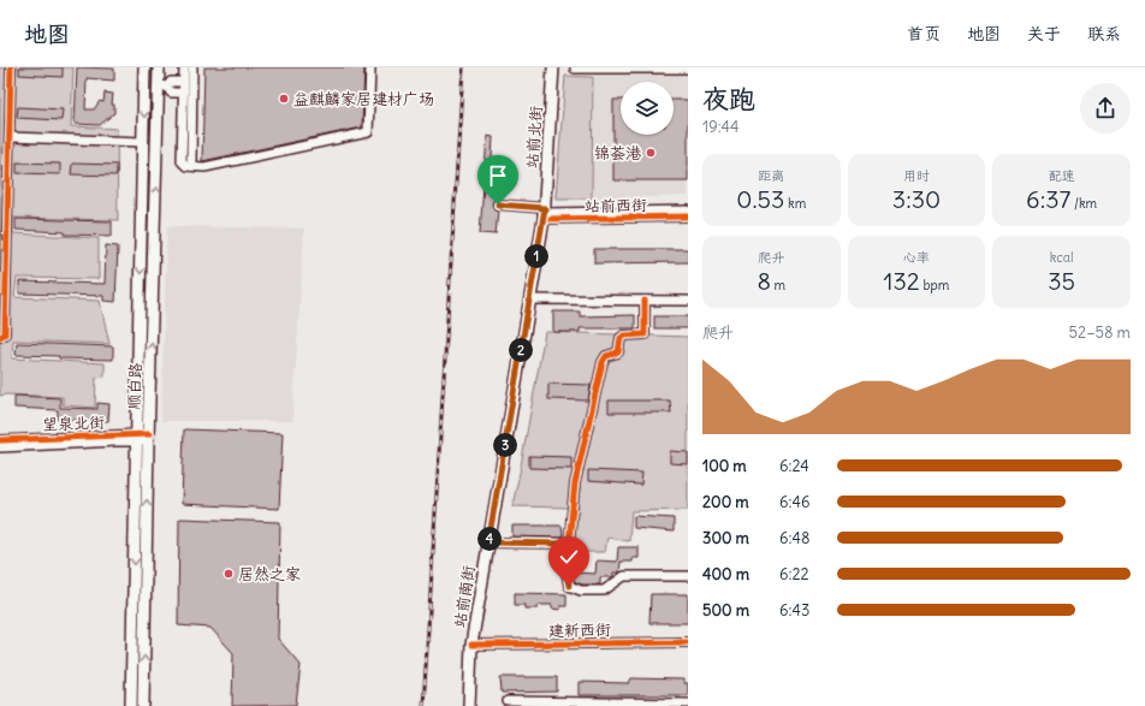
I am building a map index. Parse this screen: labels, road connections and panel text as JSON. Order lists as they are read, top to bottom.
{
  "streets": {
    "main road": ["站前北街", "顺白路", "站前南街"],
    "street": ["站前西街", "望泉北街", "建新西街"]
  },
  "crossings": [
    ["站前北街", "站前西街"],
    ["站前北街", "站前南街"],
    ["站前西街", "站前南街"],
    ["顺白路", "望泉北街"],
    ["站前南街", "建新西街"]
  ],
  "places": ["益麒麟家居建材广场", "锦荟港", "居然之家"],
  "page": {
    "header": "地图",
    "nav": [
      "首页",
      "地图",
      "关于",
      "联系"
    ],
    "heading": ["夜跑", "19:44"],
    "stats": [
      ["距离", "0.53 km"],
      ["用时", "3:30"],
      ["配速", "6:37 /km"],
      ["爬升", "8 m"],
      ["心率", "132 bpm"],
      ["kcal", "35"]
    ],
    "pins": [
      "1",
      "2",
      "3",
      "4"
    ],
    "chart": ["爬升", "52–58 m"],
    "list": [
      {
        "name": "100 m",
        "note": "6:24"
      },
      {
        "name": "200 m",
        "note": "6:46"
      },
      {
        "name": "300 m",
        "note": "6:48"
      },
      {
        "name": "400 m",
        "note": "6:22"
      },
      {
        "name": "500 m",
        "note": "6:43"
      }
    ]
  }
}
